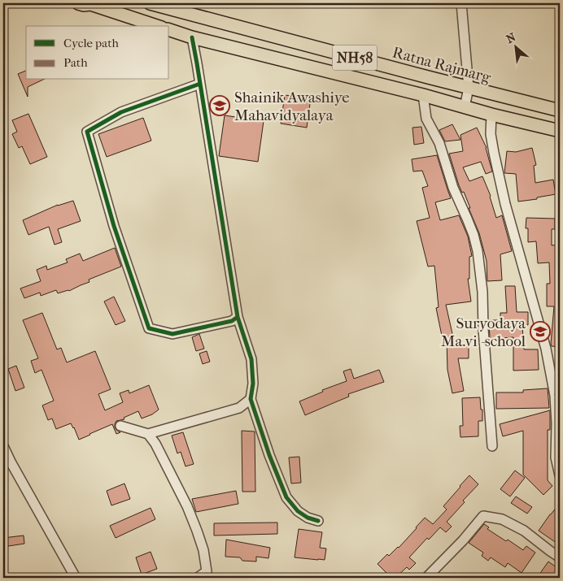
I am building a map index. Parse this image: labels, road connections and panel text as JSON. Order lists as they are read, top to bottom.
{
  "streets": {
    "main road": ["NH58", "Ratna Rajmarg"]
  },
  "places": {
    "school or university": ["Shainik Awashiye Mahavidyalaya", "Suryodaya Ma.vi -school"]
  },
  "legend": ["Cycle path", "Path"],
  "north": "top left"
}
